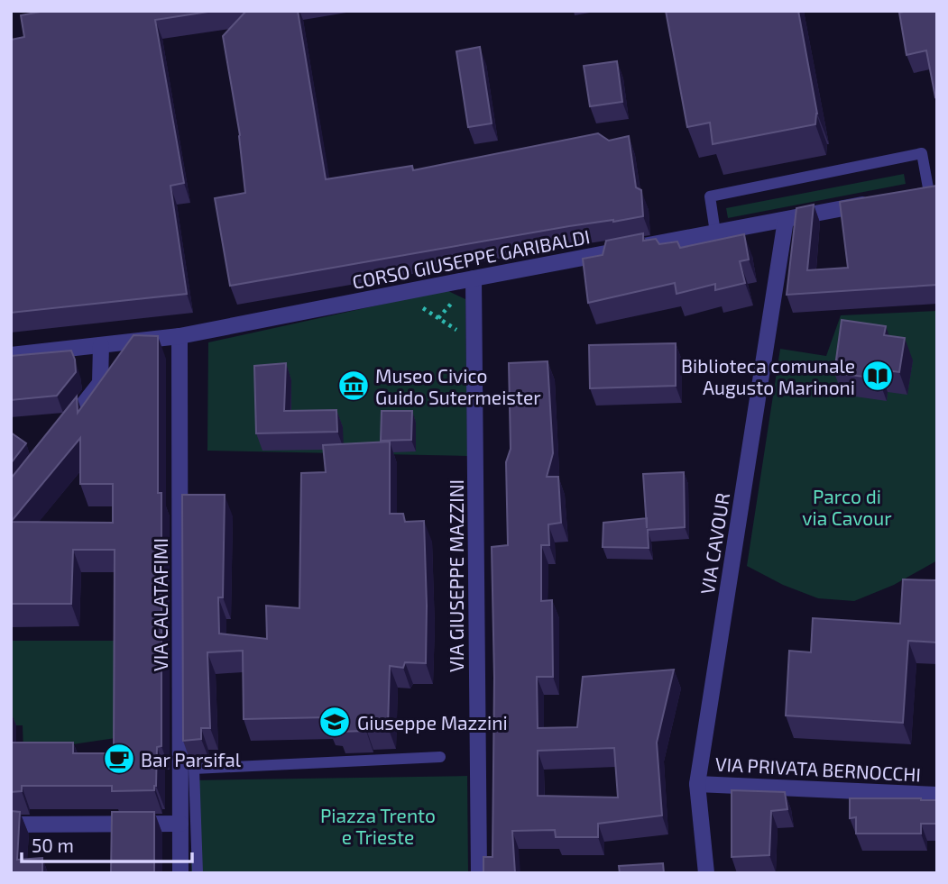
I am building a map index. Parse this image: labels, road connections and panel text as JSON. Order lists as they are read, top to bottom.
{
  "streets": {
    "street": [
      "CORSO GIUSEPPE GARIBALDI",
      "VIA CAVOUR",
      "VIA GIUSEPPE MAZZINI",
      "VIA CALATAFIMI",
      "VIA PRIVATA BERNOCCHI"
    ]
  },
  "crossings": [
    ["CORSO GIUSEPPE GARIBALDI", "VIA CAVOUR"],
    ["CORSO GIUSEPPE GARIBALDI", "VIA GIUSEPPE MAZZINI"],
    ["CORSO GIUSEPPE GARIBALDI", "VIA CALATAFIMI"],
    ["VIA CAVOUR", "VIA PRIVATA BERNOCCHI"]
  ],
  "parks": ["Parco di via Cavour", "Piazza Trento e Trieste"],
  "places": {
    "library": ["Biblioteca comunale Augusto Marinoni"],
    "museum": ["Museo Civico Guido Sutermeister"],
    "school or university": ["Giuseppe Mazzini"],
    "cafe": ["Bar Parsifal"]
  },
  "scale_bar": "50 m"
}
